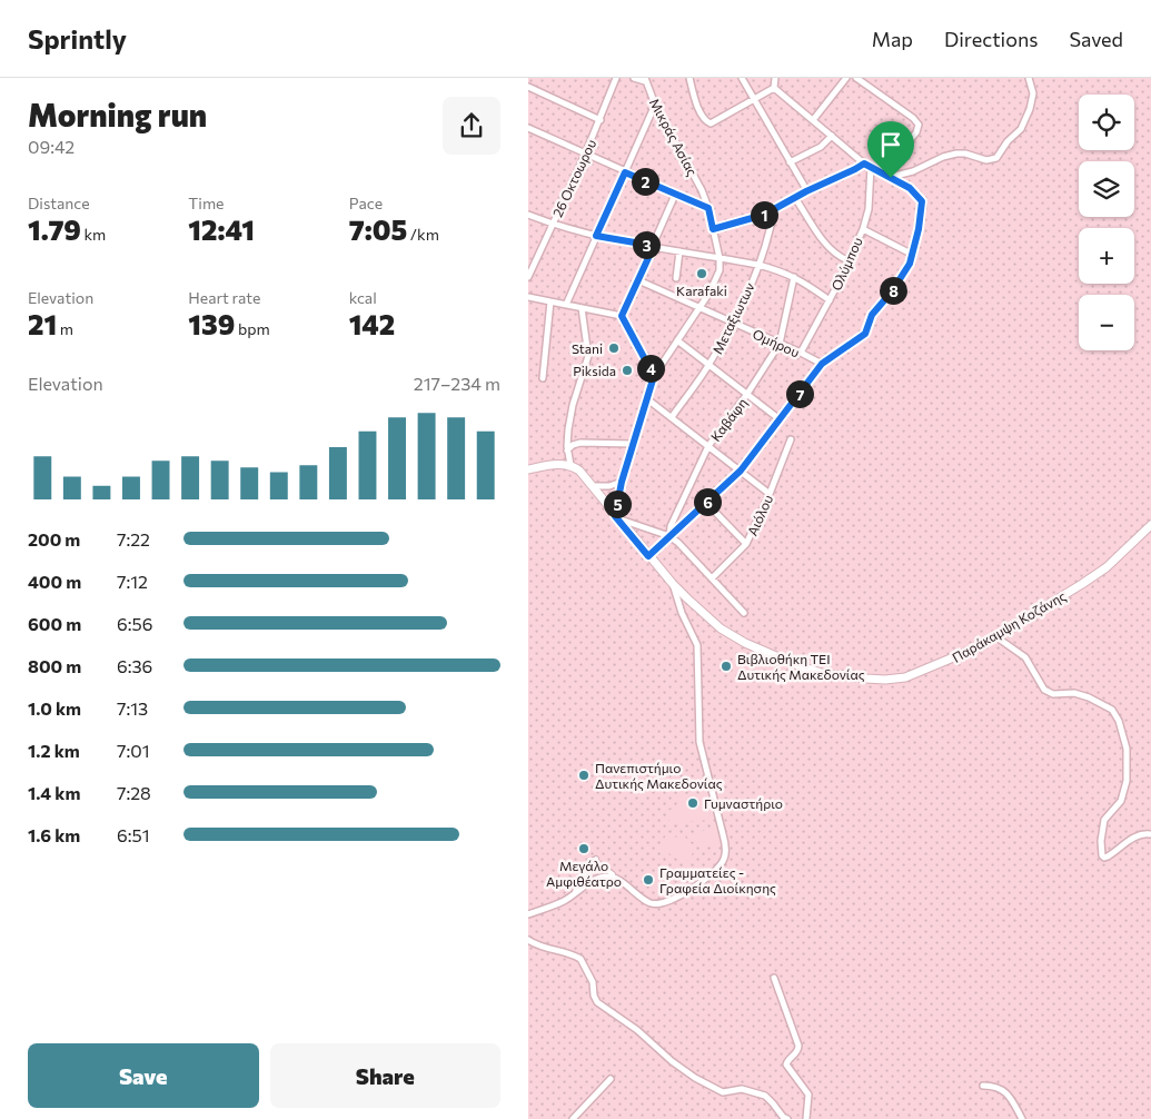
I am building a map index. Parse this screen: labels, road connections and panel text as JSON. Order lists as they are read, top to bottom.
{
  "streets": {
    "main road": ["Παράκαμψη Κοζάνης"],
    "street": [
      "Μικράς Ασίας",
      "26 Οκτοωρου",
      "Ολύμπου",
      "Μεταξιωτων",
      "Ομήρου",
      "Καβάφη",
      "Αιόλου"
    ]
  },
  "crossings": [
    ["Μικράς Ασίας", "Ομήρου"],
    ["Μικράς Ασίας", "Παράκαμψη Κοζάνης"],
    ["Ολύμπου", "Ομήρου"],
    ["Μεταξιωτων", "Ομήρου"],
    ["Ομήρου", "Καβάφη"],
    ["Καβάφη", "Παράκαμψη Κοζάνης"]
  ],
  "places": [
    "Karafaki",
    "Stani",
    "Piksida",
    "Βιβλιοθήκη ΤΕΙ Δυτικής Μακεδονίας",
    "Πανεπιστήμιο Δυτικής Μακεδονίας",
    "Γυμναστήριο",
    "Μεγάλο Αμφιθέατρο",
    "Γραμματείες - Γραφεία Διοίκησης"
  ],
  "page": {
    "header": "Sprintly",
    "nav": ["Map", "Directions", "Saved"],
    "heading": ["Morning run", "09:42"],
    "map_buttons": ["+", "−"],
    "pins": [
      "2",
      "1",
      "3",
      "8",
      "4",
      "7",
      "6",
      "5"
    ],
    "stats": [
      ["Distance", "1.79 km"],
      ["Time", "12:41"],
      ["Pace", "7:05 /km"],
      ["Elevation", "21 m"],
      ["Heart rate", "139 bpm"],
      ["kcal", "142"]
    ],
    "chart": ["Elevation", "217–234 m"],
    "list": [
      {
        "name": "200 m",
        "note": "7:22"
      },
      {
        "name": "400 m",
        "note": "7:12"
      },
      {
        "name": "600 m",
        "note": "6:56"
      },
      {
        "name": "800 m",
        "note": "6:36"
      },
      {
        "name": "1.0 km",
        "note": "7:13"
      },
      {
        "name": "1.2 km",
        "note": "7:01"
      },
      {
        "name": "1.4 km",
        "note": "7:28"
      },
      {
        "name": "1.6 km",
        "note": "6:51"
      }
    ],
    "buttons": ["Save", "Share"]
  }
}
